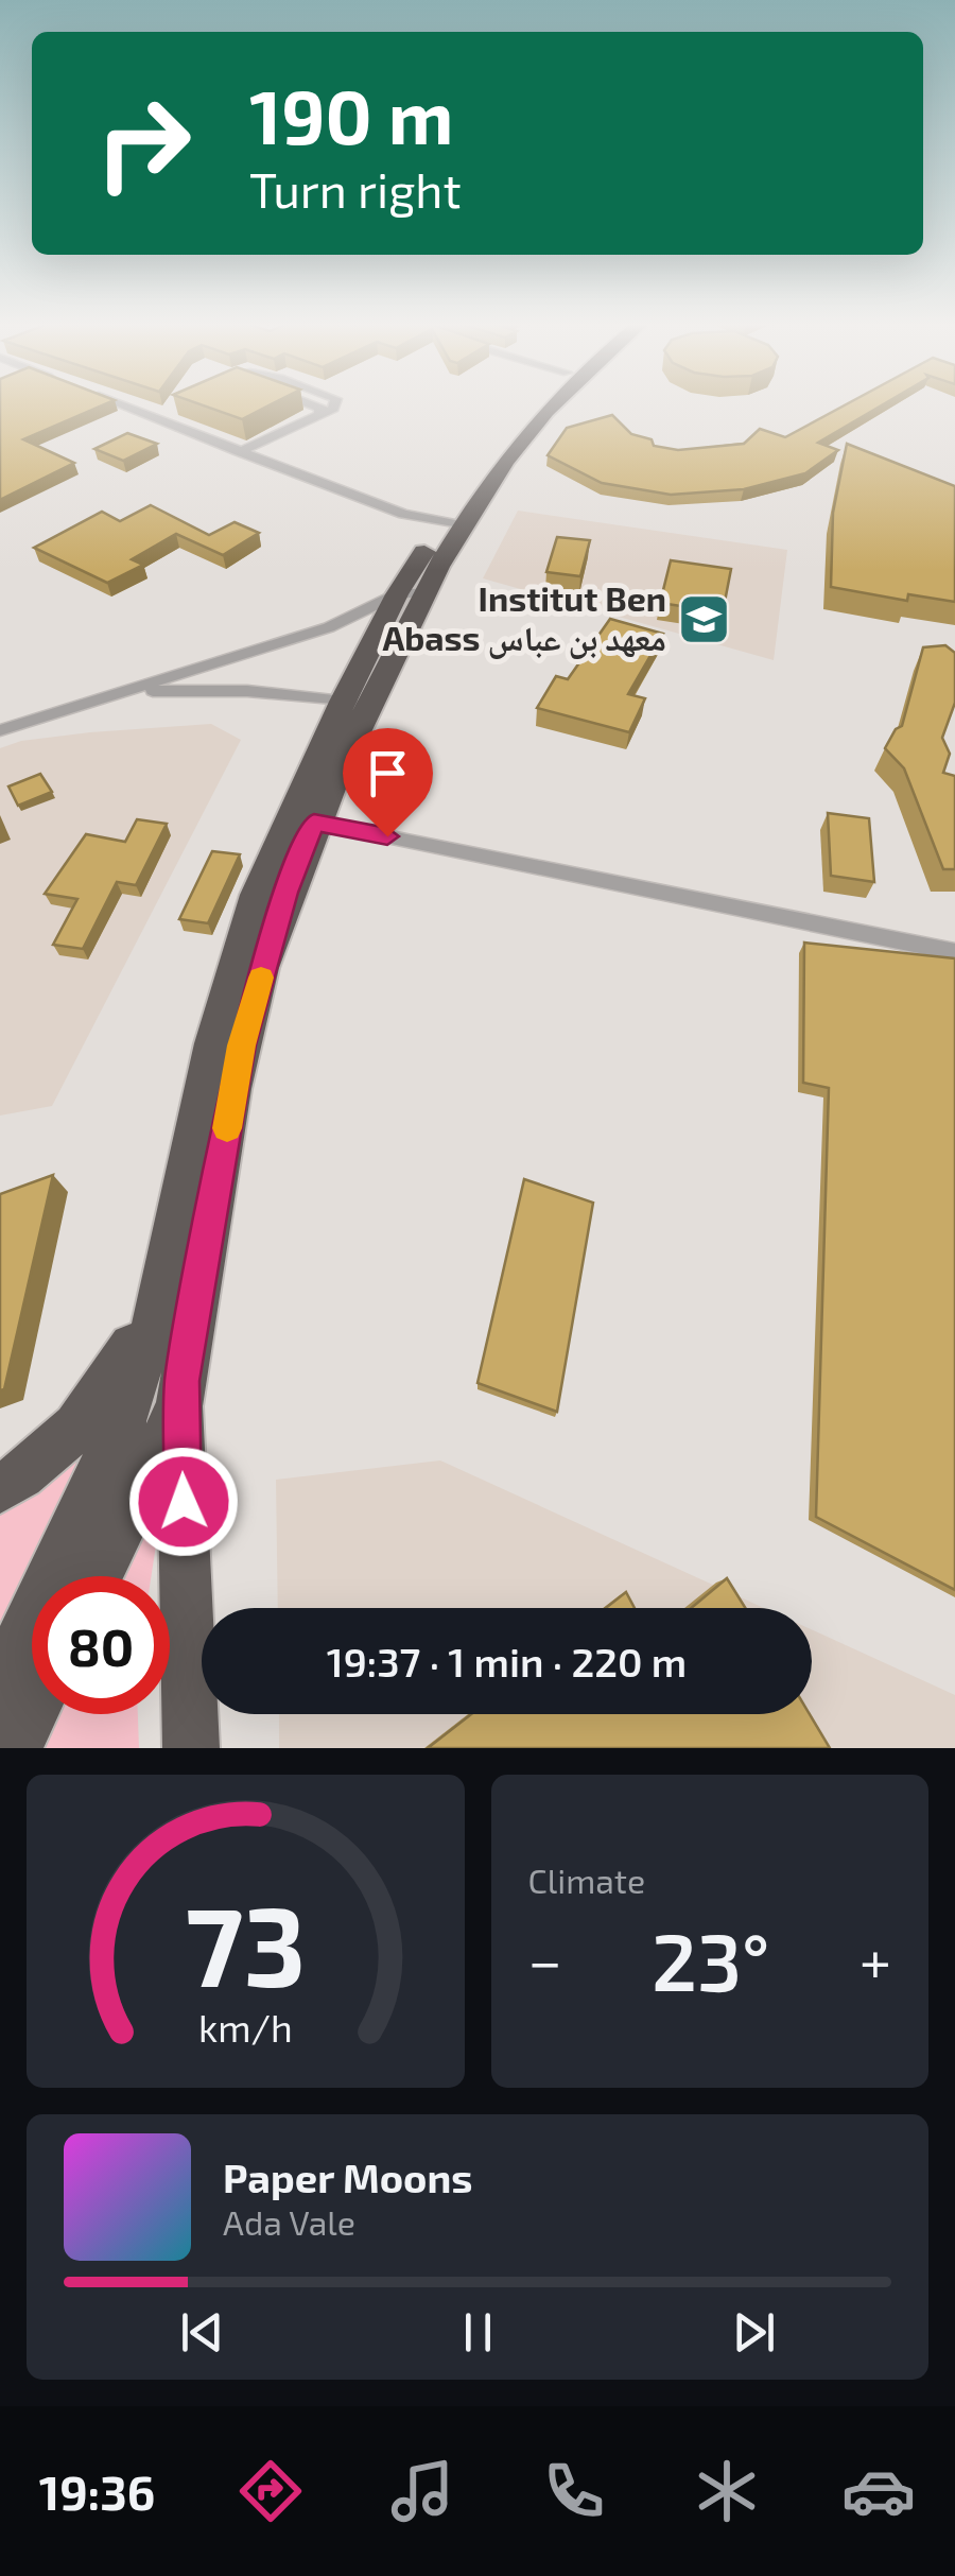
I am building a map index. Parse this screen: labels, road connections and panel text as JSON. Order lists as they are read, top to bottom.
{
  "places": {
    "school or university": ["Institut Ben Abass معهد بن عباس"]
  },
  "page": {
    "turn": ["190 m", "Turn right"],
    "limit": "80",
    "trip": "19:37 · 1 min · 220 m",
    "tile": "Climate",
    "heat": ["−", "23°", "+"],
    "song": ["Paper Moons", "Ada Vale"],
    "tabs": "19:36",
    "gauge": ["73", "km/h"]
  }
}
